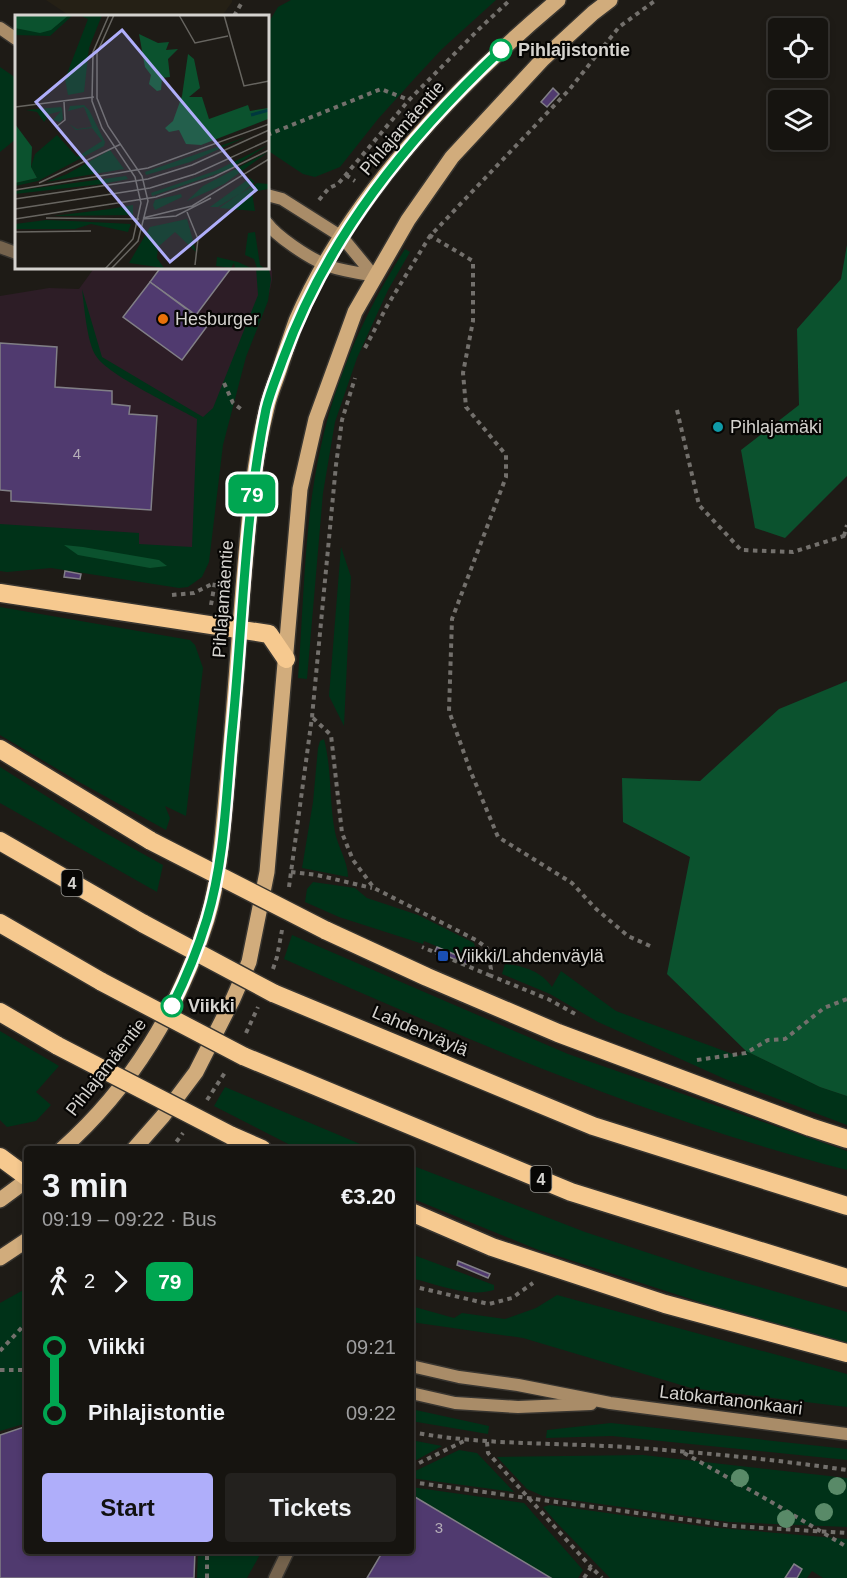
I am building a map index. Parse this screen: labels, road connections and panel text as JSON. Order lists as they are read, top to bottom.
{
  "streets": {
    "highway": ["4", "Lahdenväylä"],
    "main road": ["Pihlajamäentie"],
    "street": ["Latokartanonkaari"]
  },
  "places": {
    "other": [
      "Pihlajistontie",
      "Hesburger",
      "Pihlajamäki",
      "Viikki"
    ],
    "transit": ["Viikki/Lahdenväylä"]
  },
  "lines": ["bus line 79"],
  "house_numbers": ["4", "3"],
  "page": {
    "on_map": "79",
    "heading": ["3 min", "09:19 – 09:22 · Bus", "€3.20"],
    "legs": ["2", "79"],
    "list": [
      {
        "name": "Viikki",
        "value": "09:21"
      },
      {
        "name": "Pihlajistontie",
        "value": "09:22"
      }
    ],
    "buttons": ["Start", "Tickets"]
  }
}
